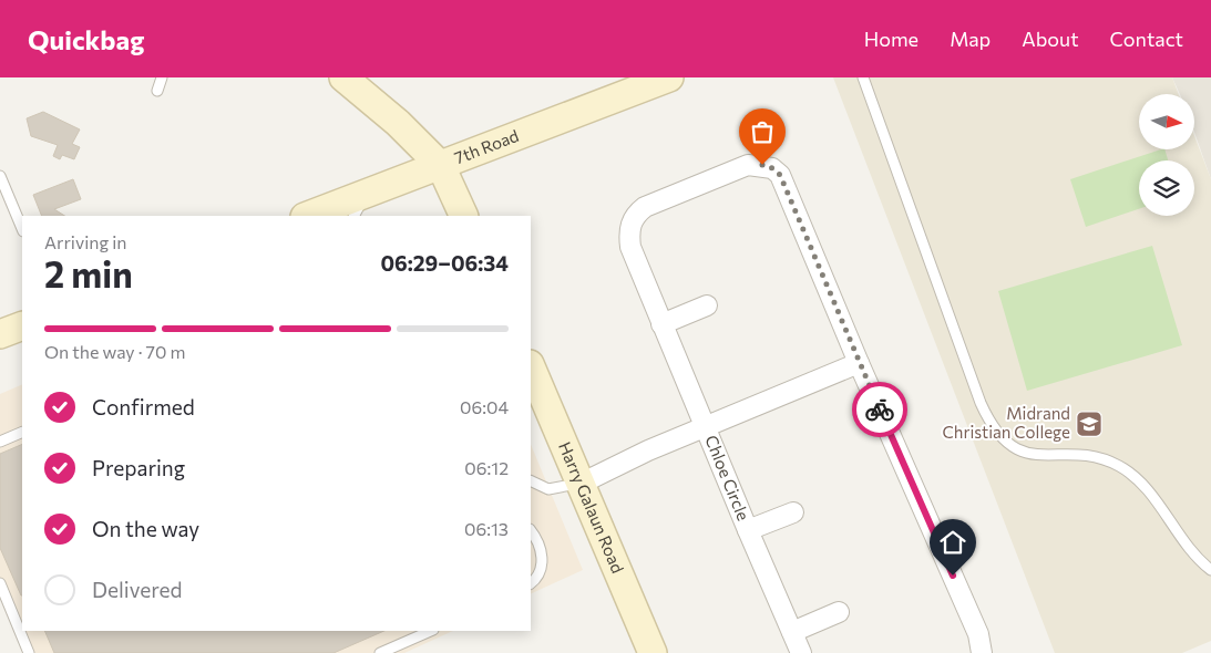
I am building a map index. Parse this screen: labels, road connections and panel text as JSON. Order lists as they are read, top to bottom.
{
  "streets": {
    "main road": ["7th Road", "Harry Galaun Road"],
    "street": ["Chloe Circle"]
  },
  "places": {
    "school or university": ["Midrand Christian College"]
  },
  "north": "right",
  "page": {
    "header": "Quickbag",
    "nav": [
      "Home",
      "Map",
      "About",
      "Contact"
    ],
    "heading": ["2 min", "Arriving in", "06:29–06:34"],
    "bar": "On the way · 70 m",
    "list": [
      ["Confirmed", "06:04"],
      ["Preparing", "06:12"],
      ["On the way", "06:13"],
      "Delivered"
    ]
  }
}
